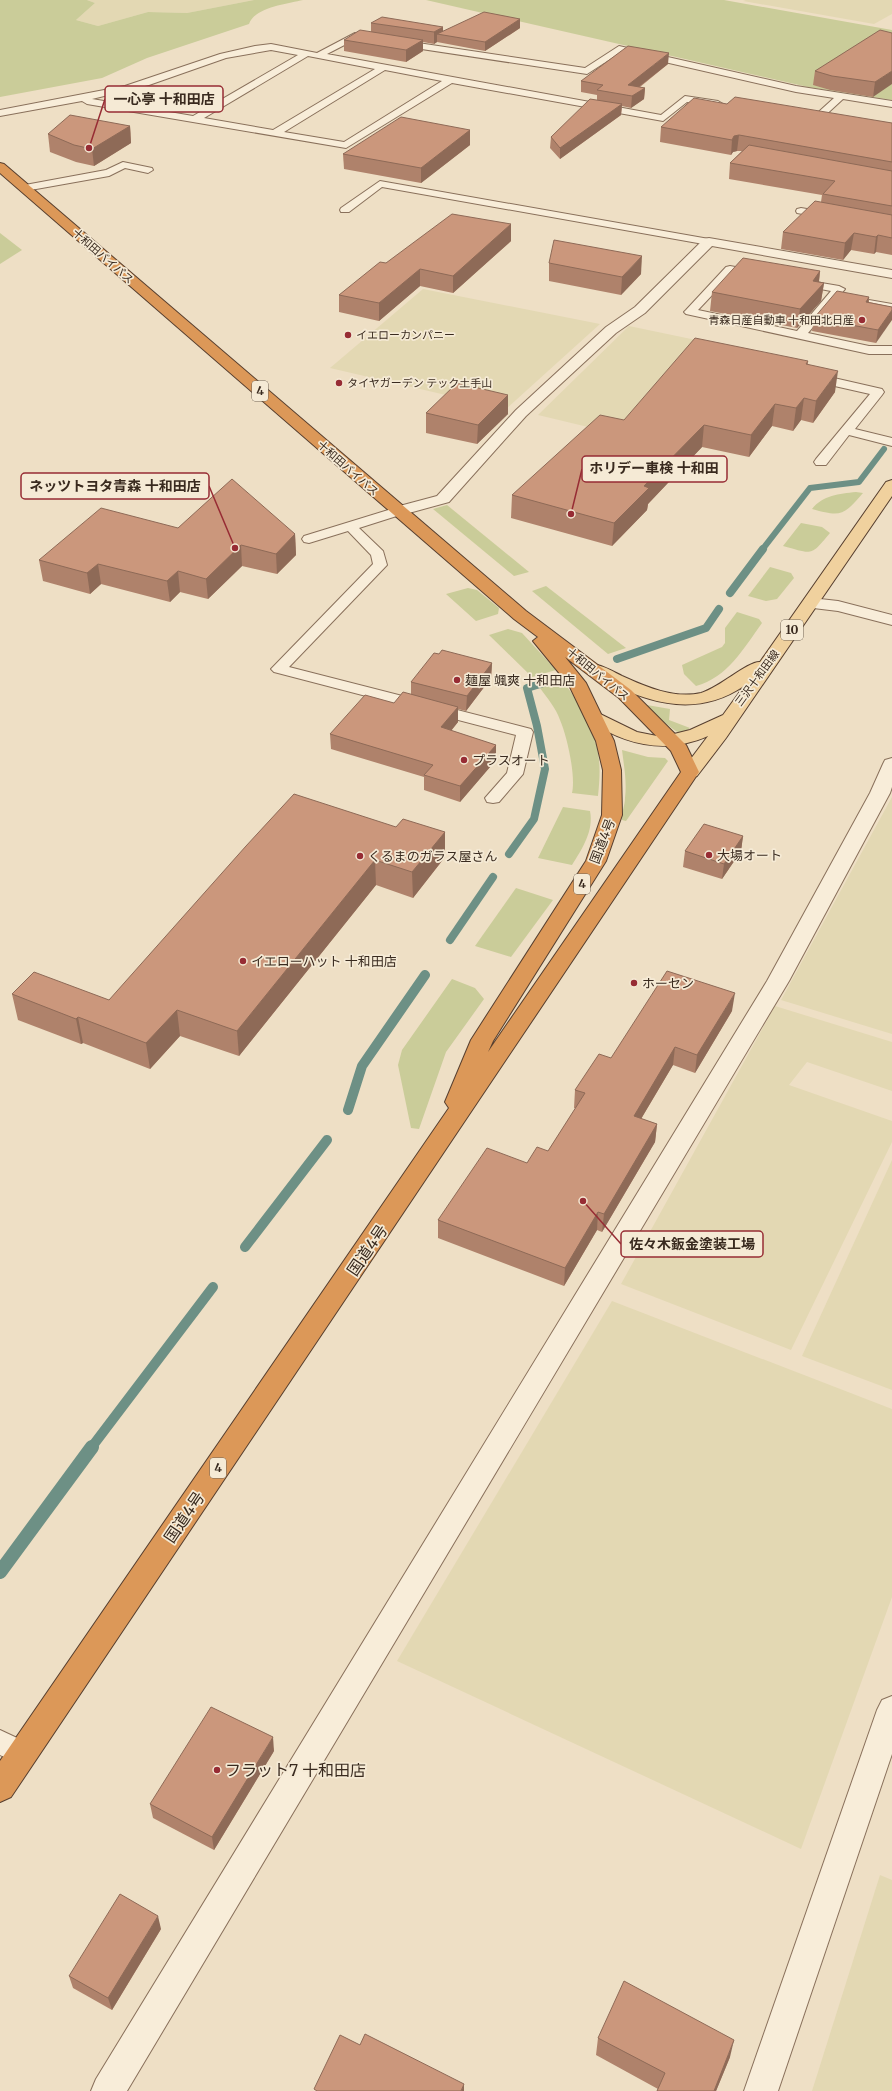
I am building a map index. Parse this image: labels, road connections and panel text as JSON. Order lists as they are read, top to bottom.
{
  "streets": {
    "highway": ["十和田バイパス", "4", "国道4号"],
    "main road": ["10", "三沢十和田線"]
  },
  "crossings": [
    ["十和田バイパス", "10"],
    ["十和田バイパス", "三沢十和田線"],
    ["十和田バイパス", "国道4号"],
    ["10", "三沢十和田線"],
    ["10", "国道4号"],
    ["三沢十和田線", "国道4号"]
  ],
  "places": [
    "一心亭 十和田店",
    "青森日産自動車 十和田北日産",
    "イエローカンパニー",
    "タイヤガーデン テック土手山",
    "ホリデー車検 十和田",
    "ネッツトヨタ青森 十和田店",
    "麺屋 颯爽 十和田店",
    "プラスオート",
    "大場オート",
    "くるまのガラス屋さん",
    "イエローハット 十和田店",
    "ホーセン",
    "佐々木鈑金塗装工場",
    "フラット7 十和田店"
  ]
}
